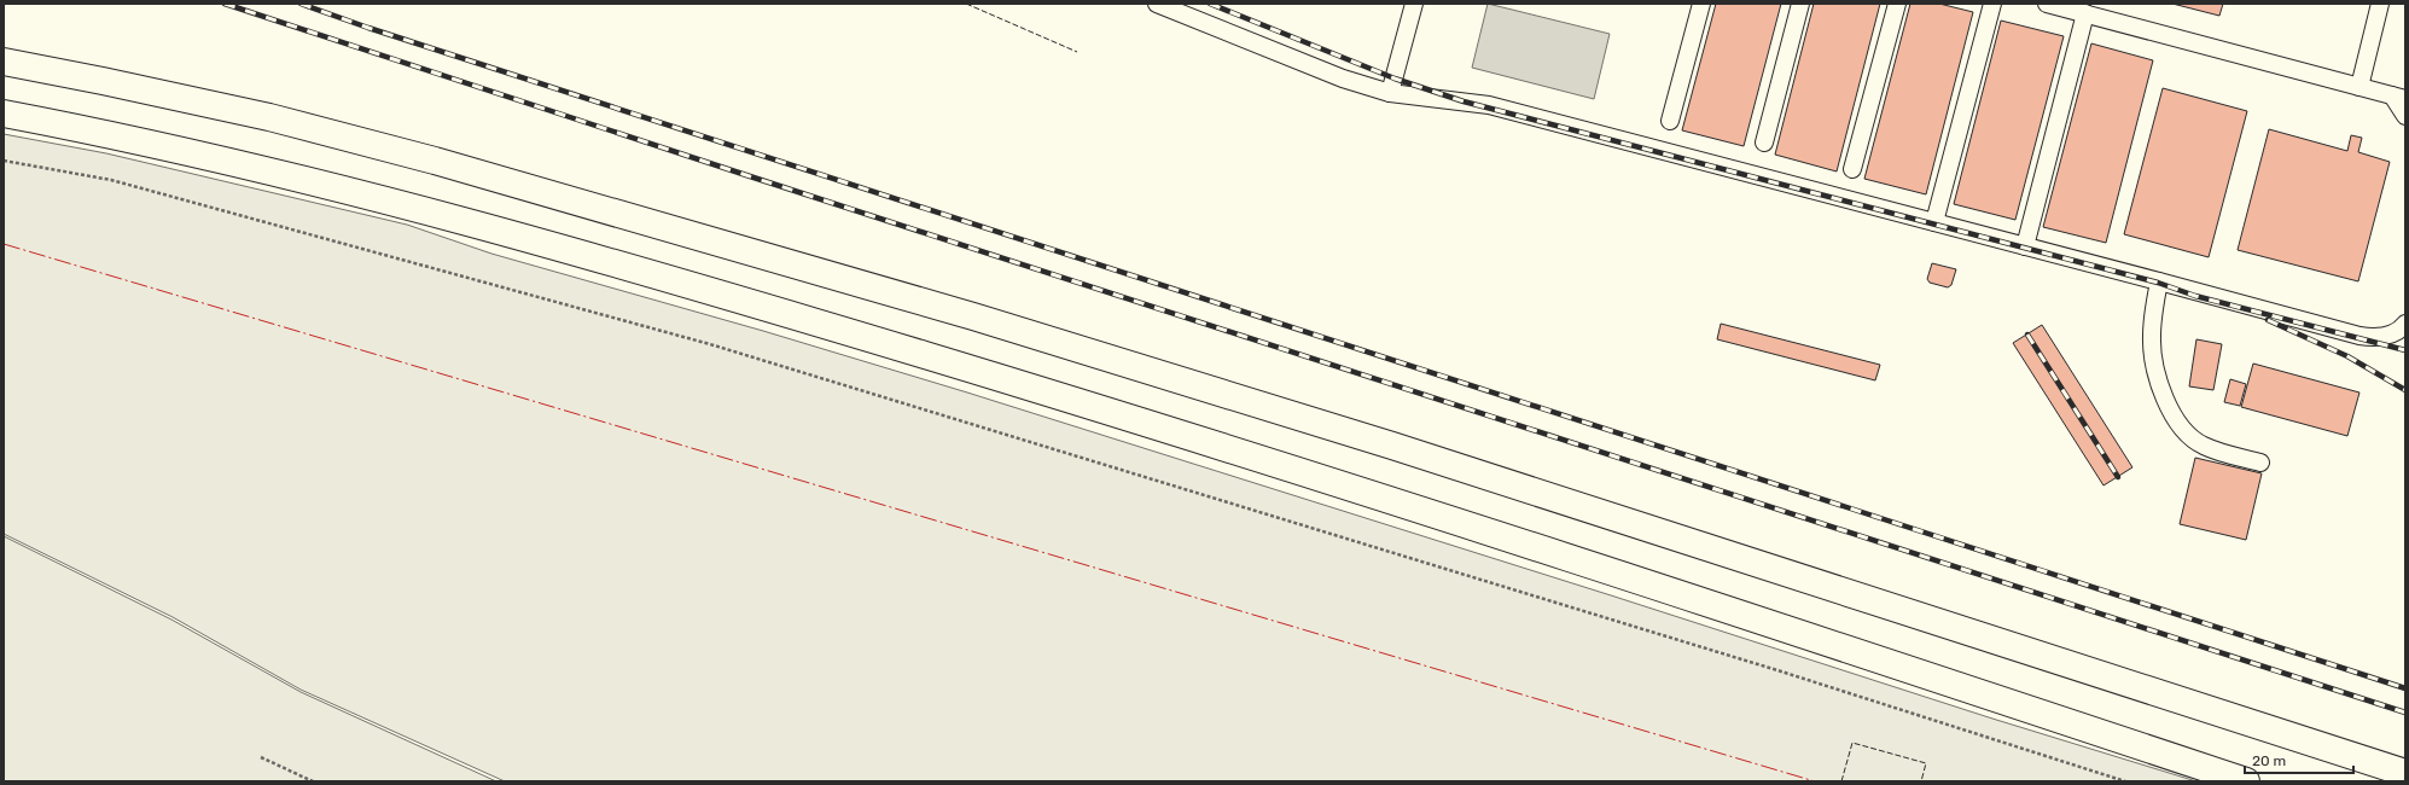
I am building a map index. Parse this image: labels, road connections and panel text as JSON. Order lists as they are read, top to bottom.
{
  "scale_bar": "20 m"
}
